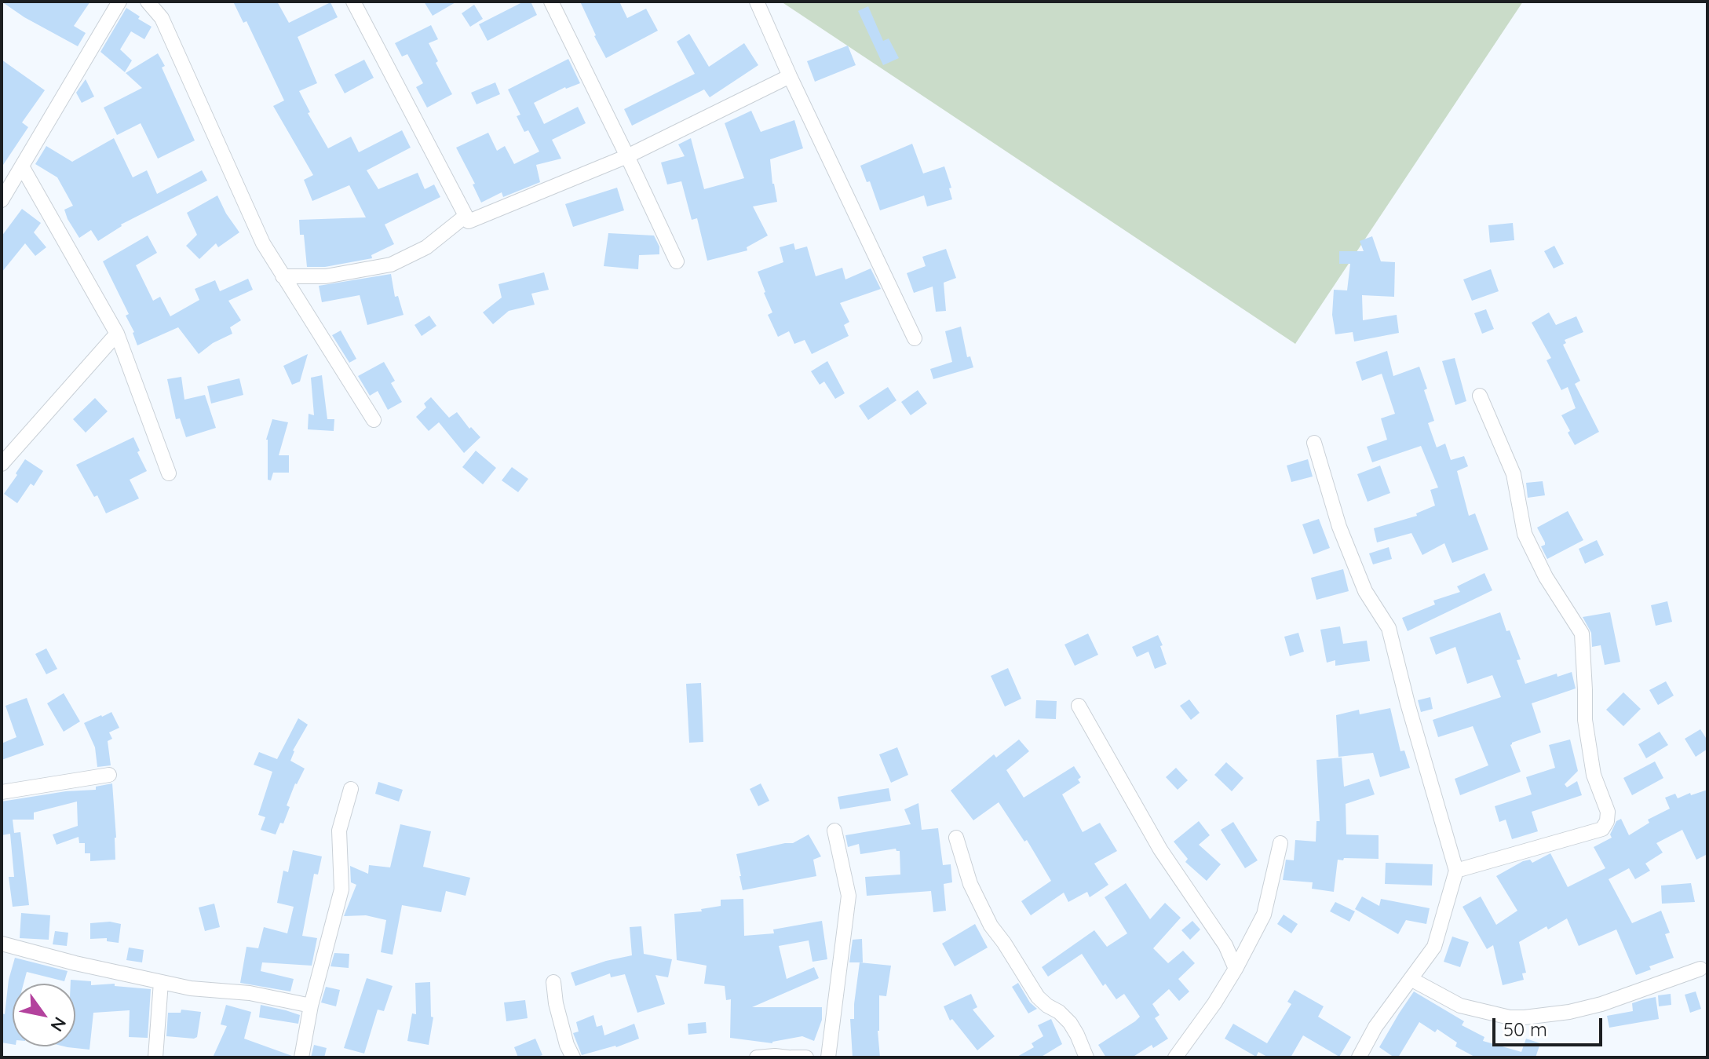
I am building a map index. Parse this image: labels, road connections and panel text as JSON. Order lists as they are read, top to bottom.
{
  "scale_bar": "50 m",
  "north": "bottom right"
}
